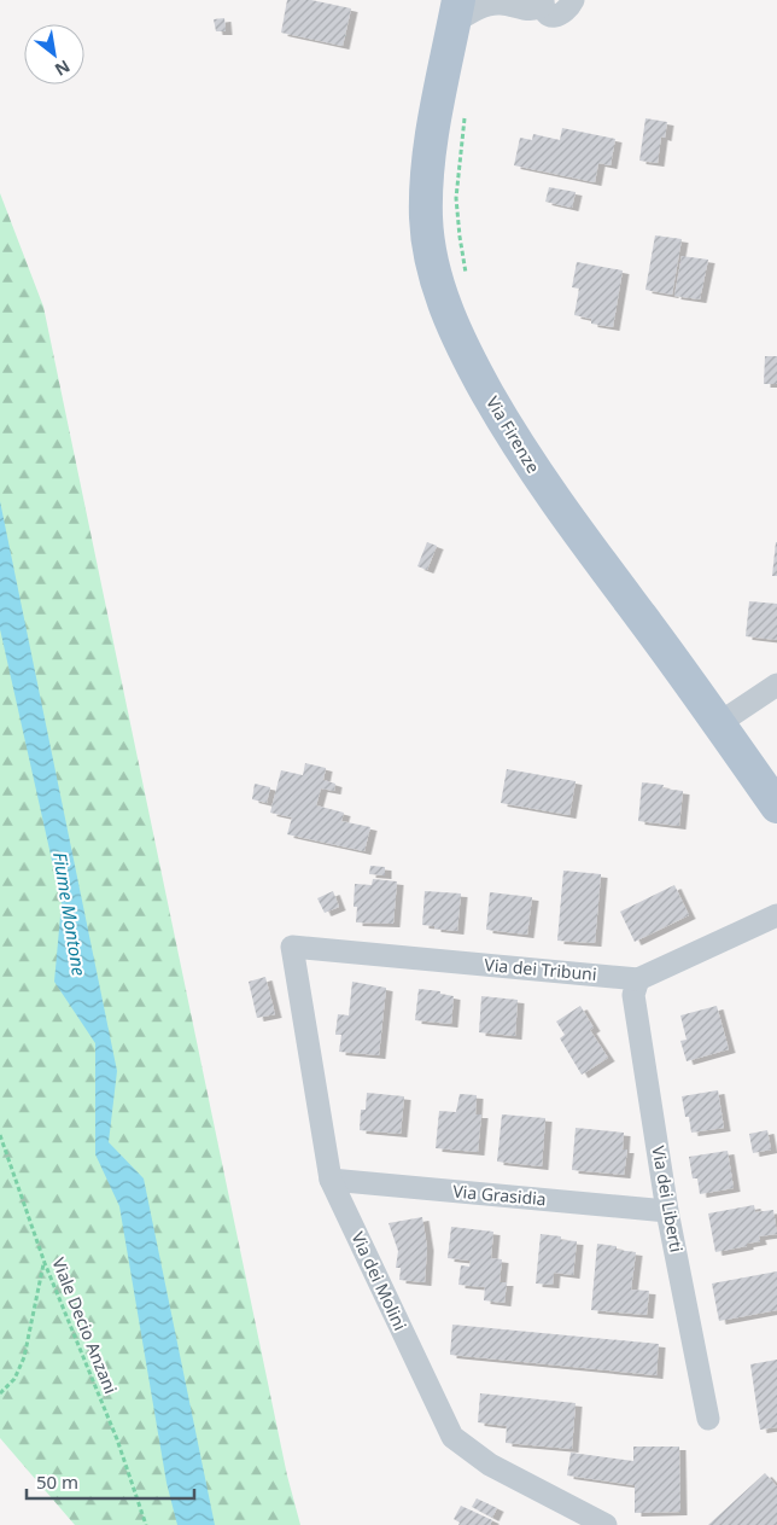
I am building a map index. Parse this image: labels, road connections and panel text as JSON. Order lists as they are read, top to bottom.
{
  "streets": {
    "main road": ["Via Firenze"],
    "street": [
      "Via dei Tribuni",
      "Via Grasidia",
      "Via dei Liberti",
      "Via dei Molini"
    ],
    "path": ["Viale Decio Anzani"]
  },
  "crossings": [
    ["Via dei Tribuni", "Via dei Liberti"],
    ["Via dei Tribuni", "Via dei Molini"],
    ["Via Grasidia", "Via dei Liberti"],
    ["Via Grasidia", "Via dei Molini"]
  ],
  "water": ["Fiume Montone"],
  "scale_bar": "50 m",
  "north": "bottom right"
}
